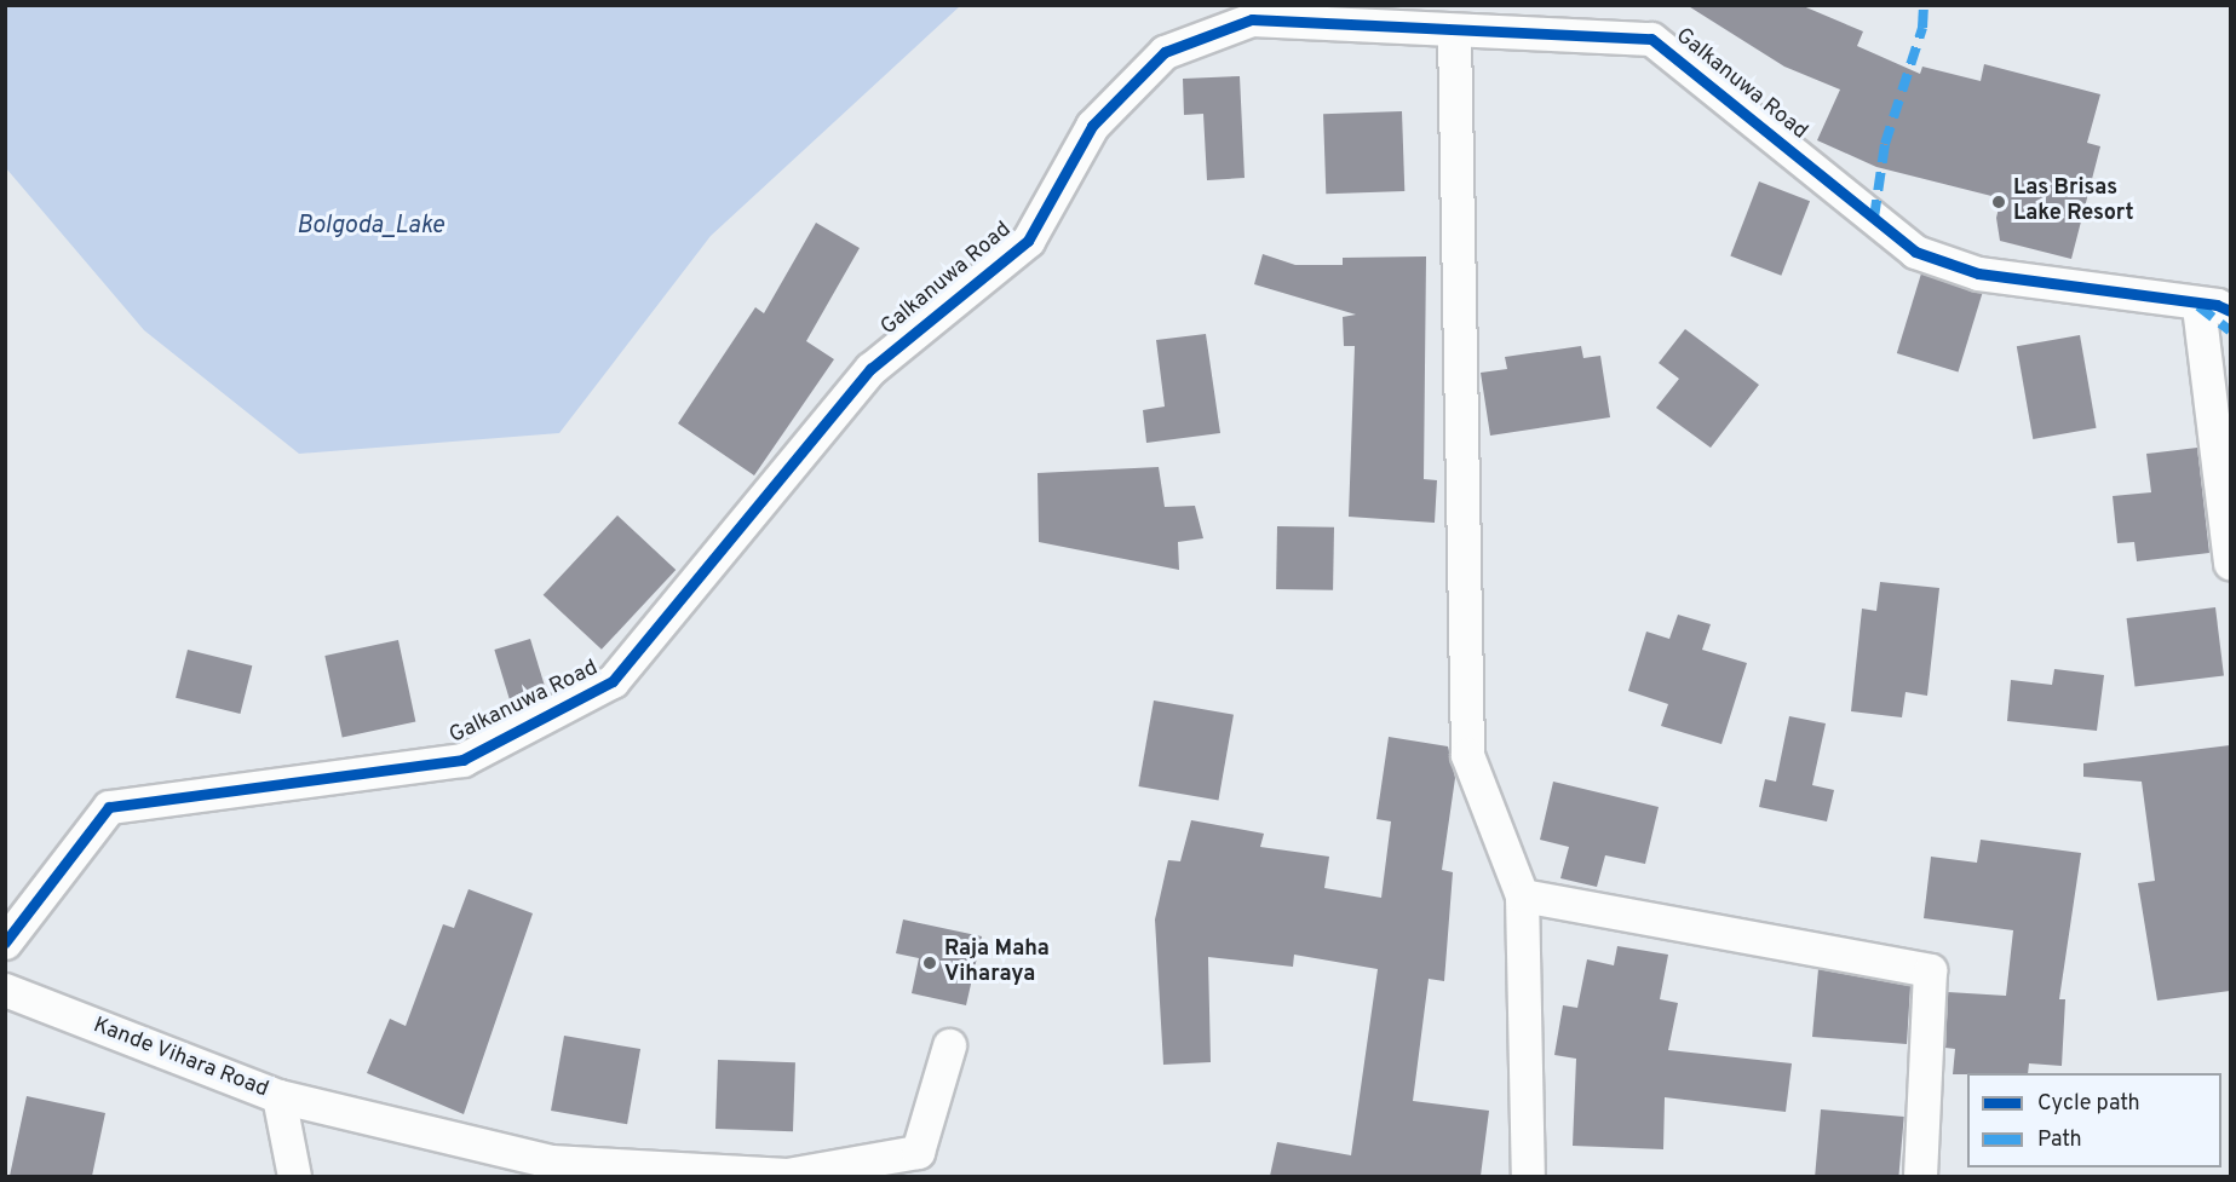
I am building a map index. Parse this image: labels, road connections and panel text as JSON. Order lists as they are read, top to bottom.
{
  "streets": {
    "street": ["Galkanuwa Road", "Kande Vihara Road"]
  },
  "water": ["Bolgoda_Lake"],
  "places": ["Las Brisas Lake Resort", "Raja Maha Viharaya"],
  "legend": ["Cycle path", "Path"]
}
